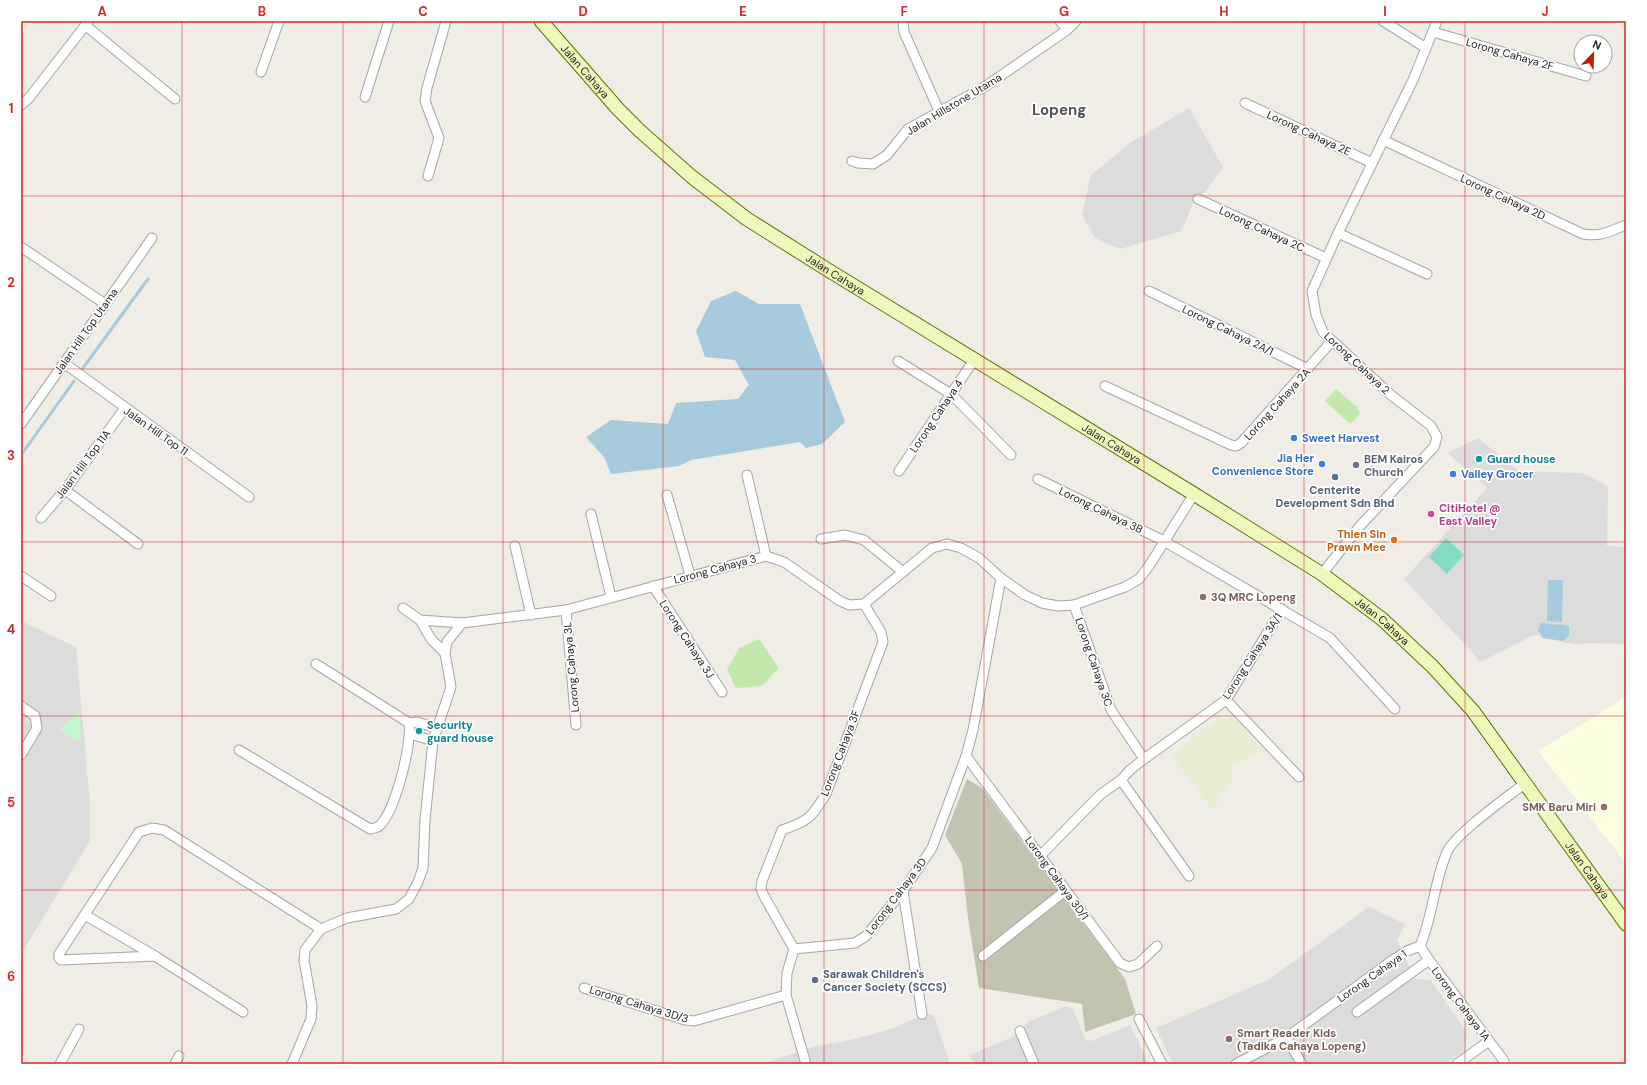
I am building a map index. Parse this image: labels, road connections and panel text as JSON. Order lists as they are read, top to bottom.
{
  "streets": {
    "street": [
      "Lorong Cahaya 2F",
      "Jalan Cahaya",
      "Jalan Hillstone Utama",
      "Lorong Cahaya 2E",
      "Lorong Cahaya 2D",
      "Lorong Cahaya 2C",
      "Lorong Cahaya 2A/1",
      "Jalan Hill Top Utama",
      "Lorong Cahaya 2",
      "Lorong Cahaya 2A",
      "Lorong Cahaya 4",
      "Jalan Hill Top 11",
      "Jalan Hill Top 11A",
      "Lorong Cahaya 3B",
      "Lorong Cahaya 3",
      "Lorong Cahaya 3J",
      "Lorong Cahaya 3A/1",
      "Lorong Cahaya 3C",
      "Lorong Cahaya 3L",
      "Lorong Cahaya 3F",
      "Lorong Cahaya 3D/1",
      "Lorong Cahaya 3D",
      "Lorong Cahaya 1",
      "Lorong Cahaya 3D/3",
      "Lorong Cahaya 1A"
    ]
  },
  "crossings": [
    ["Lorong Cahaya 2F", "Lorong Cahaya 2"],
    ["Jalan Cahaya", "Lorong Cahaya 2"],
    ["Jalan Cahaya", "Lorong Cahaya 4"],
    ["Jalan Cahaya", "Lorong Cahaya 1"],
    ["Lorong Cahaya 2E", "Lorong Cahaya 2"],
    ["Lorong Cahaya 2D", "Lorong Cahaya 2"],
    ["Lorong Cahaya 2C", "Lorong Cahaya 2"],
    ["Lorong Cahaya 2A/1", "Lorong Cahaya 2A"],
    ["Jalan Hill Top Utama", "Jalan Hill Top 11"],
    ["Lorong Cahaya 2", "Lorong Cahaya 2A"],
    ["Jalan Hill Top 11", "Jalan Hill Top 11A"],
    ["Lorong Cahaya 3B", "Lorong Cahaya 3A/1"],
    ["Lorong Cahaya 3", "Lorong Cahaya 3J"],
    ["Lorong Cahaya 3", "Lorong Cahaya 3L"],
    ["Lorong Cahaya 3", "Lorong Cahaya 3F"],
    ["Lorong Cahaya 3A/1", "Lorong Cahaya 3C"],
    ["Lorong Cahaya 3F", "Lorong Cahaya 3D"],
    ["Lorong Cahaya 3D/1", "Lorong Cahaya 3D"],
    ["Lorong Cahaya 1", "Lorong Cahaya 1A"]
  ],
  "districts": ["Lopeng"],
  "places": [
    "Sweet Harvest",
    "Guard house",
    "Jia Her Convenience Store",
    "BEM Kairos Church",
    "Valley Grocer",
    "Centerite Development Sdn Bhd",
    "CitiHotel @ East Valley",
    "Thien Sin Prawn Mee",
    "3Q MRC Lopeng",
    "Security guard house",
    "SMK Baru Miri",
    "Sarawak Children's Cancer Society (SCCS)",
    "Smart Reader Kids (Tadika Cahaya Lopeng)"
  ],
  "north": "top right",
  "grid": {
    "columns": [
      "A",
      "B",
      "C",
      "D",
      "E",
      "F",
      "G",
      "H",
      "I",
      "J"
    ],
    "rows": [
      "1",
      "2",
      "3",
      "4",
      "5",
      "6"
    ]
  }
}
